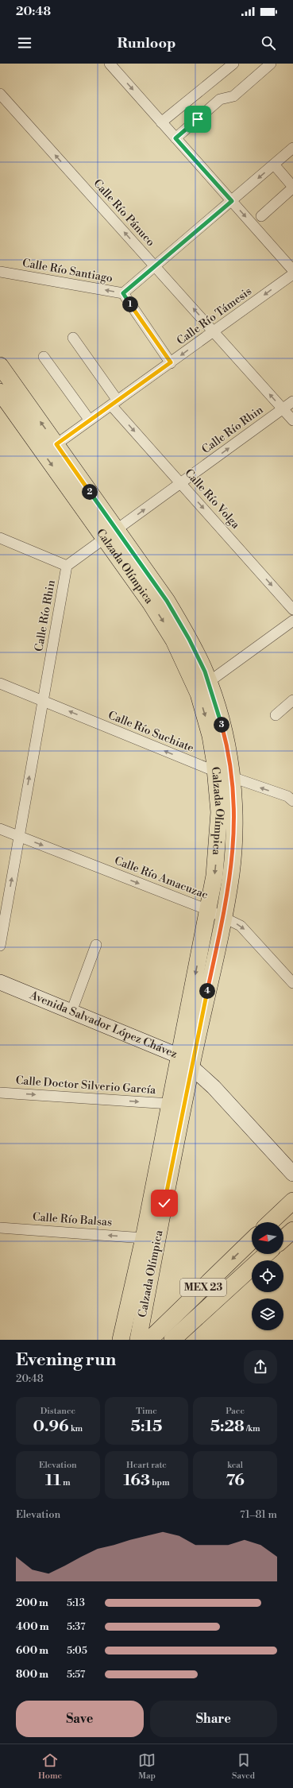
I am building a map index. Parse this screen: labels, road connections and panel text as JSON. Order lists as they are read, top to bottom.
{
  "streets": {
    "main road": ["Calzada Olímpica", "MEX 23"],
    "street": [
      "Calle Río Pánuco",
      "Calle Río Santiago",
      "Calle Río Támesis",
      "Calle Río Rhin",
      "Calle Río Volga",
      "Calle Río Suchiate",
      "Calle Río Amacuzac",
      "Avenida Salvador López Chávez",
      "Calle Doctor Silverio García",
      "Calle Río Balsas"
    ]
  },
  "crossings": [
    ["Calle Río Pánuco", "Calle Río Támesis"],
    ["Calle Río Pánuco", "Calle Río Rhin"],
    ["Calle Río Santiago", "Calle Río Támesis"],
    ["Calle Río Támesis", "Calle Río Volga"],
    ["Calle Río Támesis", "Calzada Olímpica"],
    ["Calle Río Rhin", "Calle Río Volga"],
    ["Calle Río Rhin", "Calzada Olímpica"],
    ["Calle Río Rhin", "Calle Río Suchiate"],
    ["Calle Río Rhin", "Calle Río Amacuzac"],
    ["Calzada Olímpica", "Calle Río Suchiate"],
    ["Calzada Olímpica", "Calle Río Amacuzac"],
    ["Calzada Olímpica", "Avenida Salvador López Chávez"],
    ["Calzada Olímpica", "Calle Doctor Silverio García"],
    ["Calzada Olímpica", "Calle Río Balsas"]
  ],
  "one_way": [
    "Calle Río Pánuco",
    "Calle Río Santiago",
    "Calle Río Rhin",
    "Calle Río Volga",
    "Calle Río Suchiate",
    "Calle Río Amacuzac",
    "Calle Doctor Silverio García",
    "Calle Río Balsas"
  ],
  "north": "left",
  "page": {
    "status": "20:48",
    "header": "Runloop",
    "pins": [
      "1",
      "2",
      "3",
      "4"
    ],
    "heading": ["Evening run", "20:48"],
    "stats": [
      ["Distance", "0.96 km"],
      ["Time", "5:15"],
      ["Pace", "5:28 /km"],
      ["Elevation", "11 m"],
      ["Heart rate", "163 bpm"],
      ["kcal", "76"]
    ],
    "chart": ["Elevation", "71–81 m"],
    "list": [
      {
        "name": "200 m",
        "note": "5:13"
      },
      {
        "name": "400 m",
        "note": "5:37"
      },
      {
        "name": "600 m",
        "note": "5:05"
      },
      {
        "name": "800 m",
        "note": "5:57"
      }
    ],
    "buttons": ["Save", "Share"],
    "tabs": ["Home", "Map", "Saved"]
  }
}
